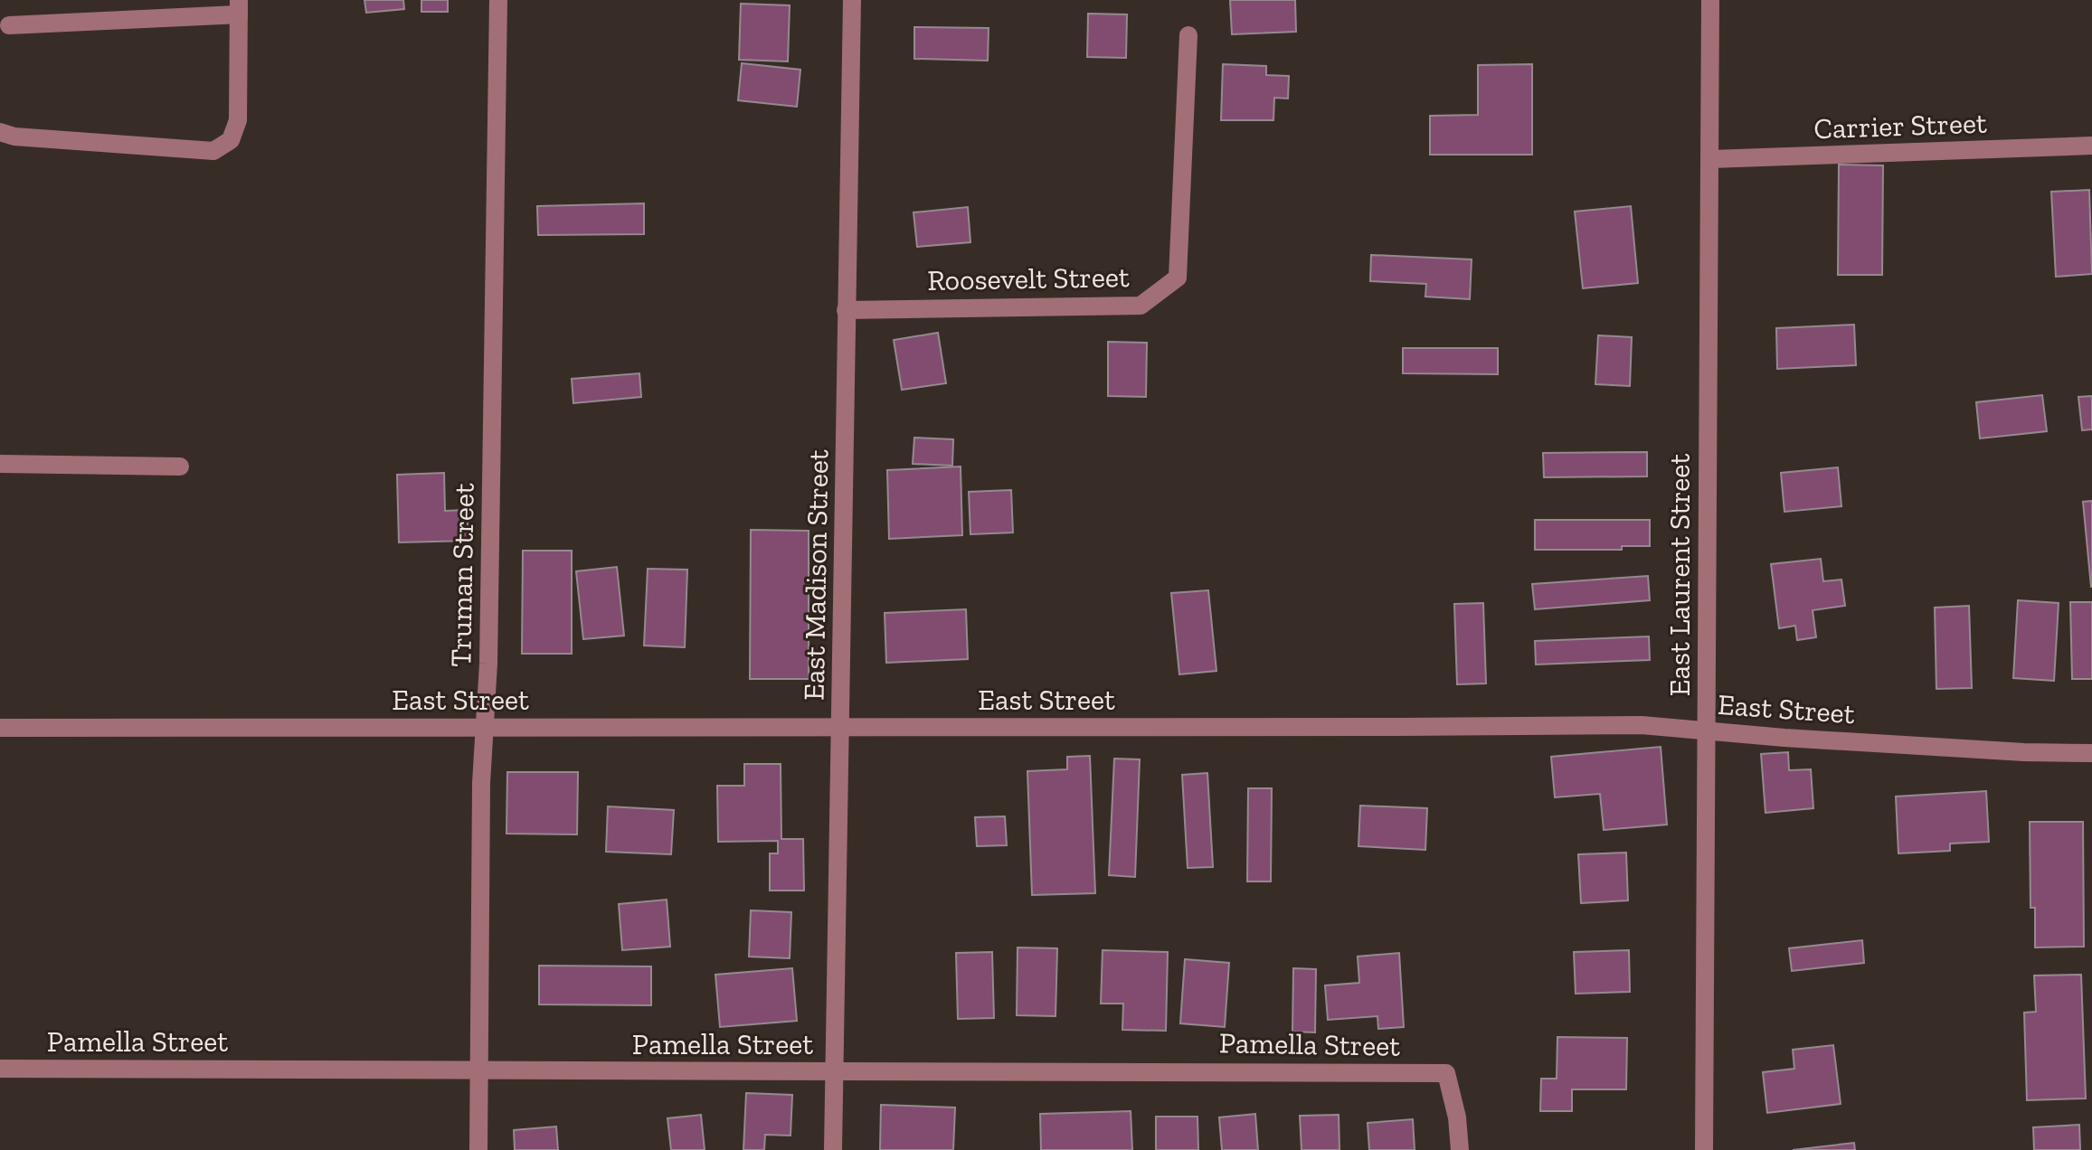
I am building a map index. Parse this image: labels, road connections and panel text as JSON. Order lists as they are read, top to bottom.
{
  "streets": {
    "street": [
      "Carrier Street",
      "Roosevelt Street",
      "Truman Street",
      "East Madison Street",
      "East Laurent Street",
      "East Street",
      "Pamella Street"
    ]
  },
  "crossings": [
    ["Carrier Street", "East Laurent Street"],
    ["Roosevelt Street", "East Madison Street"],
    ["Truman Street", "East Street"],
    ["Truman Street", "Pamella Street"],
    ["East Madison Street", "East Street"],
    ["East Madison Street", "Pamella Street"],
    ["East Laurent Street", "East Street"]
  ]
}
